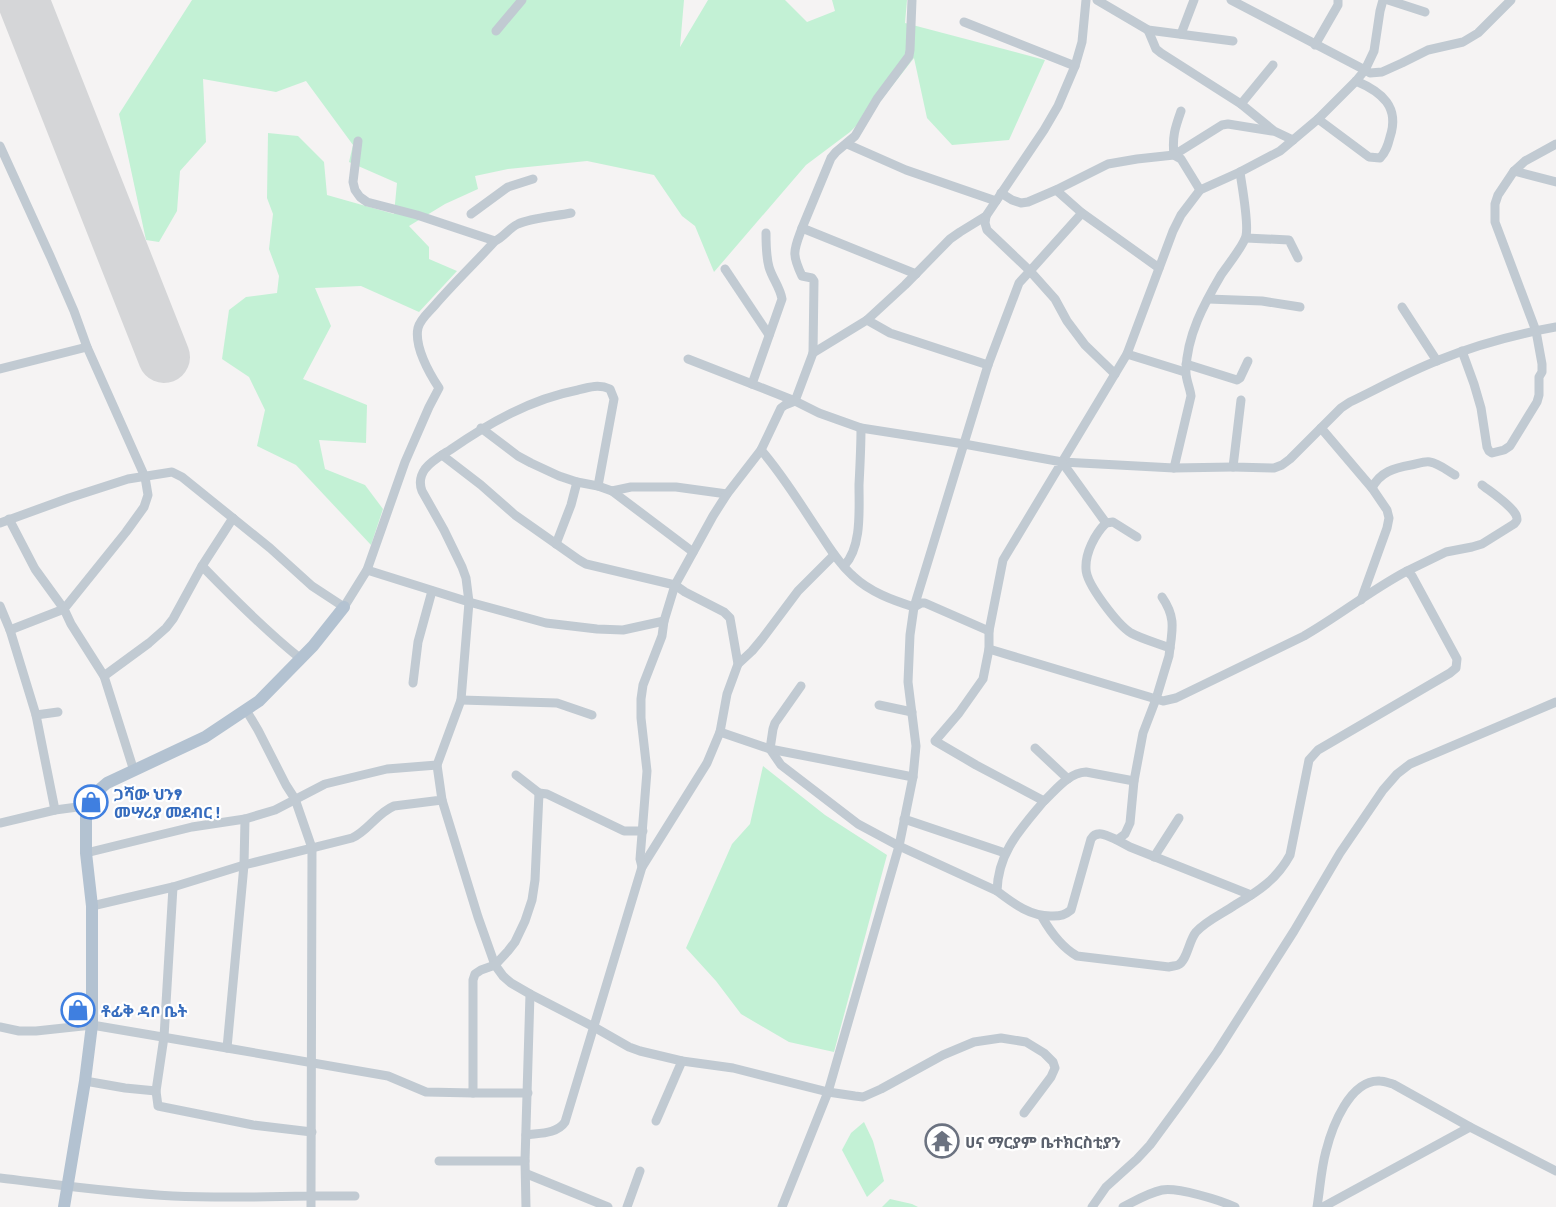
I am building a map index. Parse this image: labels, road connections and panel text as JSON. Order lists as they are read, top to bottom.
{
  "places": {
    "shop": ["ጋሻው ህንፃ መሣሪያ መደብር !", "ቶፊቅ ዳቦ ቤት"],
    "temple": ["ሀና ማርያም ቤተክርስቲያን"]
  }
}
